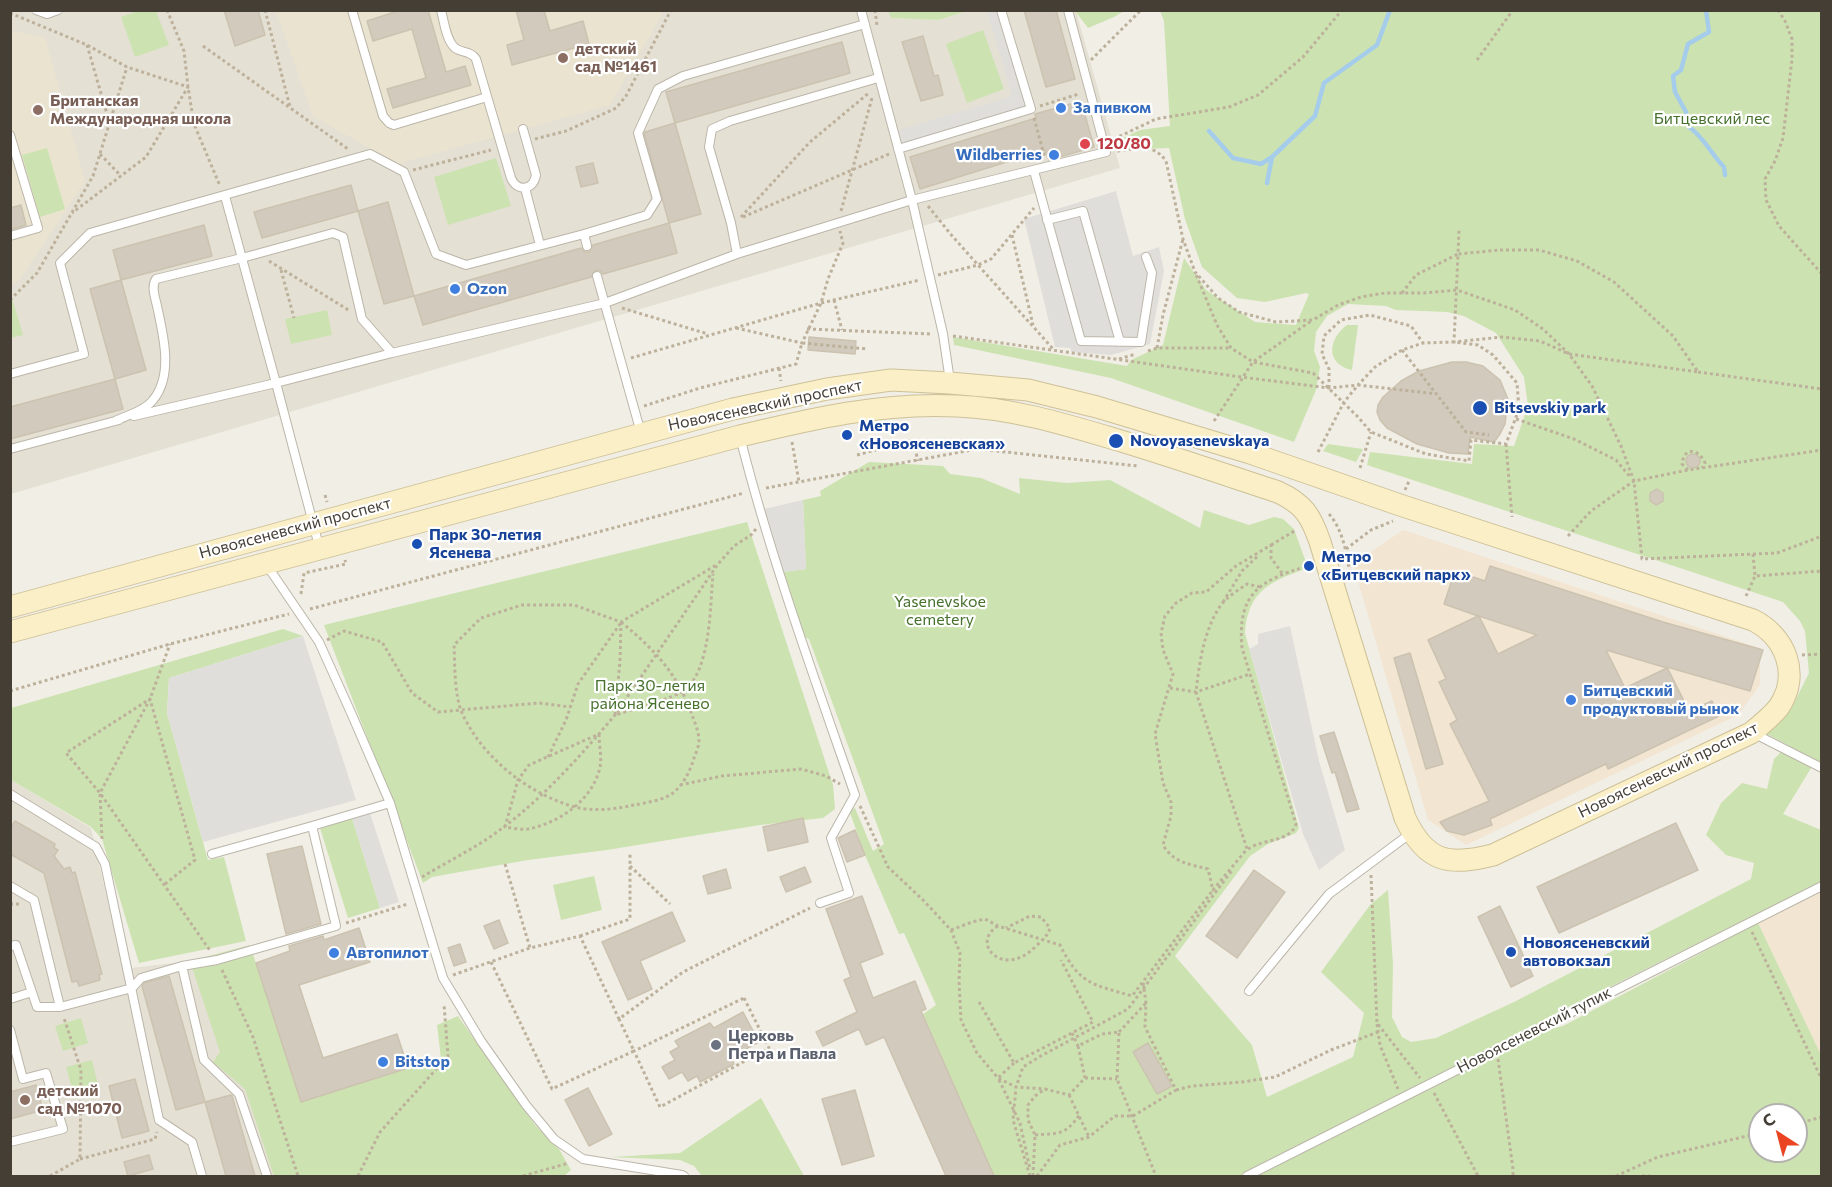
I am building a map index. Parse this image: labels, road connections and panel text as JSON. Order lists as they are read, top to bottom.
{
  "streets": {
    "street": ["Новоясеневский проспект"],
    "lane": ["Новоясеневский тупик"]
  },
  "parks": ["Битцевский лес", "Yasenevskoe cemetery", "Парк 30-летия района Ясенево"],
  "places": [
    "детский сад №1461",
    "За пивком",
    "Британская Международная школа",
    "120/80",
    "Wildberries",
    "Ozon",
    "Bitsevskiy park",
    "Метро «Новоясеневская»",
    "Novoyasenevskaya",
    "Парк 30-летия Ясенева",
    "Метро «Битцевский парк»",
    "Битцевский продуктовый рынок",
    "Новоясеневский автовокзал",
    "Автопилот",
    "Церковь Петра и Павла",
    "Bitstop",
    "детский сад №1070"
  ],
  "north": "top left"
}
